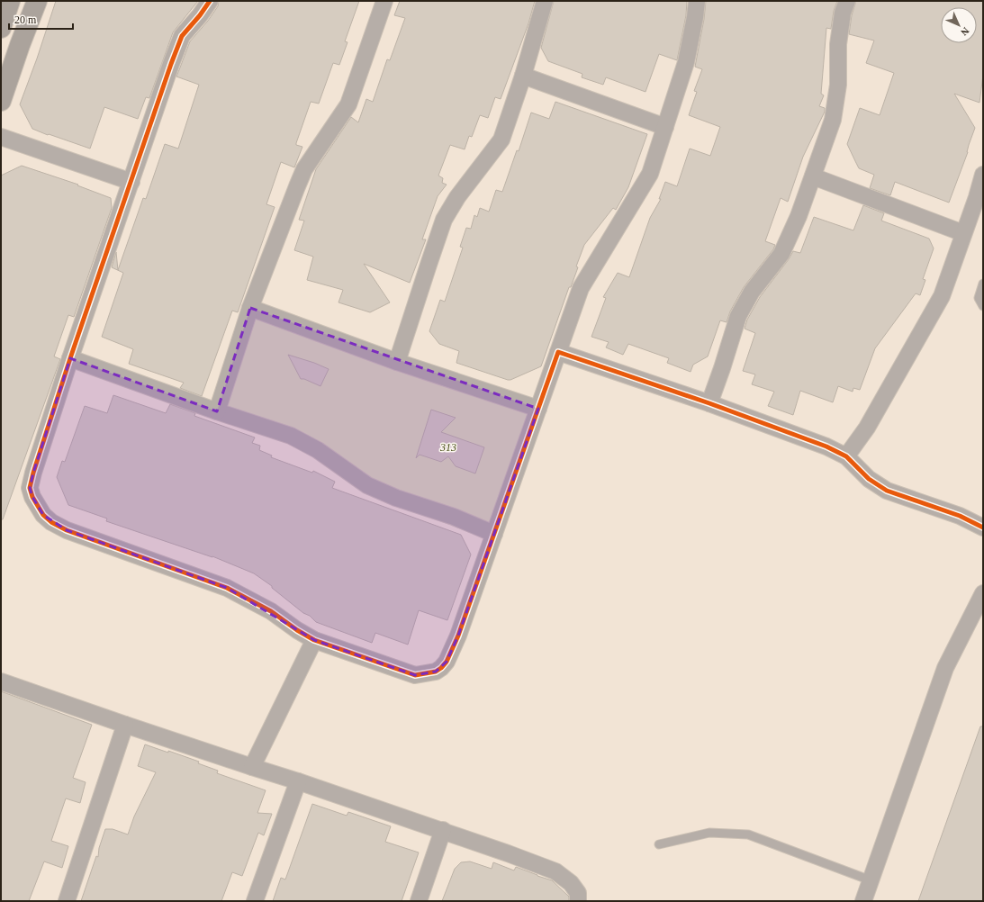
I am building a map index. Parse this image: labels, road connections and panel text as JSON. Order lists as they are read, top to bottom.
{
  "parks": ["313"],
  "scale_bar": "20 m",
  "north": "bottom right"
}
